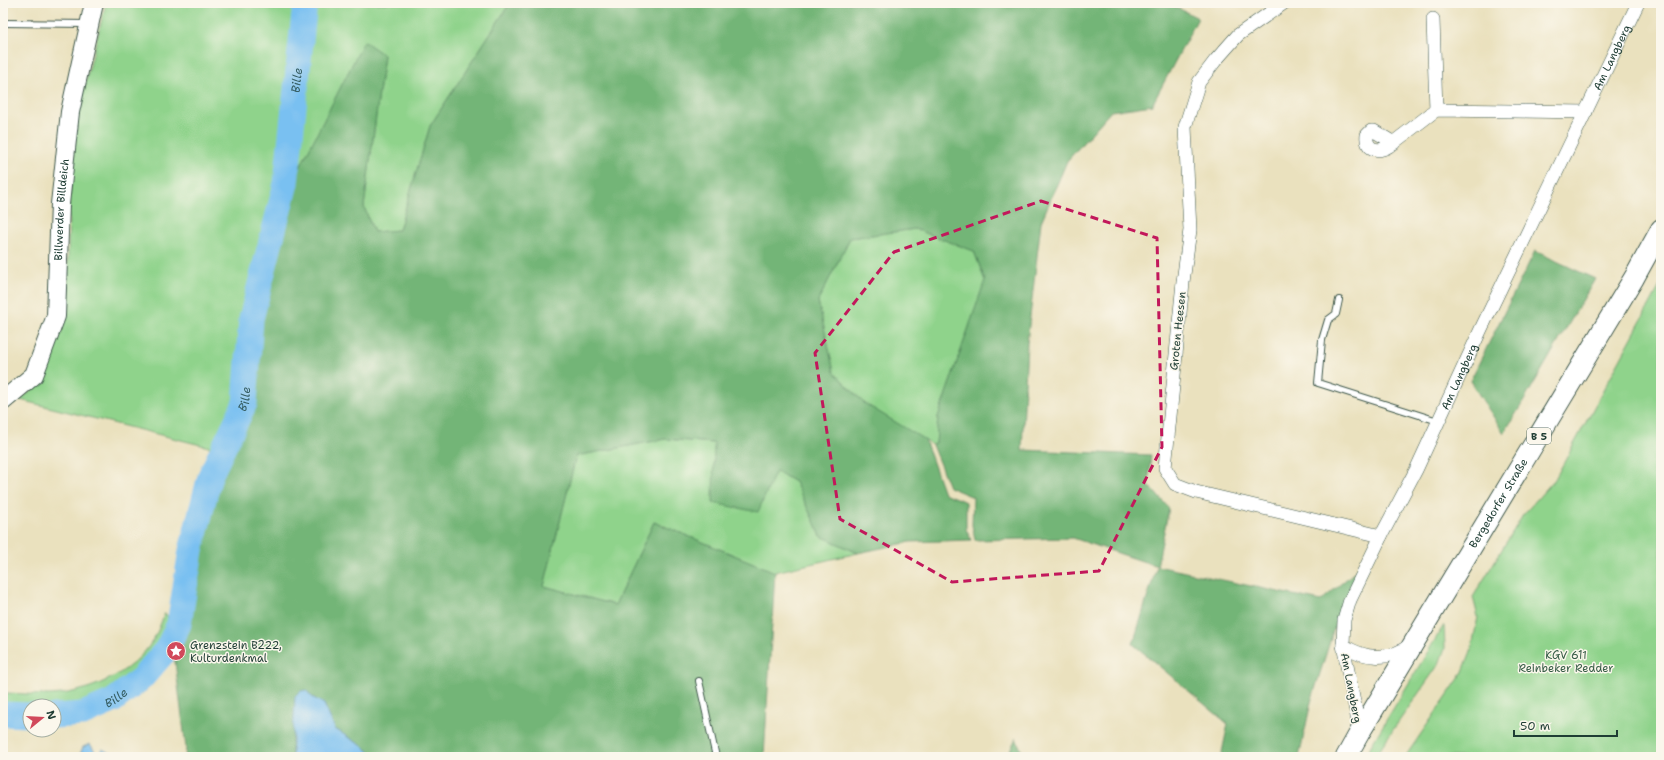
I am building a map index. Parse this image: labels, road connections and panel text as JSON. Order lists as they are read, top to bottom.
{
  "streets": {
    "main road": ["B 5", "Bergedorfer Straße"],
    "street": ["Am Langberg", "Billwerder Billdeich", "Groten Heesen"]
  },
  "crossings": [
    ["Am Langberg", "Groten Heesen"],
    ["Am Langberg", "Bergedorfer Straße"]
  ],
  "water": ["Bille"],
  "parks": ["KGV 611 Reinbeker Redder"],
  "places": {
    "place": ["Grenzstein B222, Kulturdenkmal"]
  },
  "scale_bar": "50 m",
  "north": "right"
}
